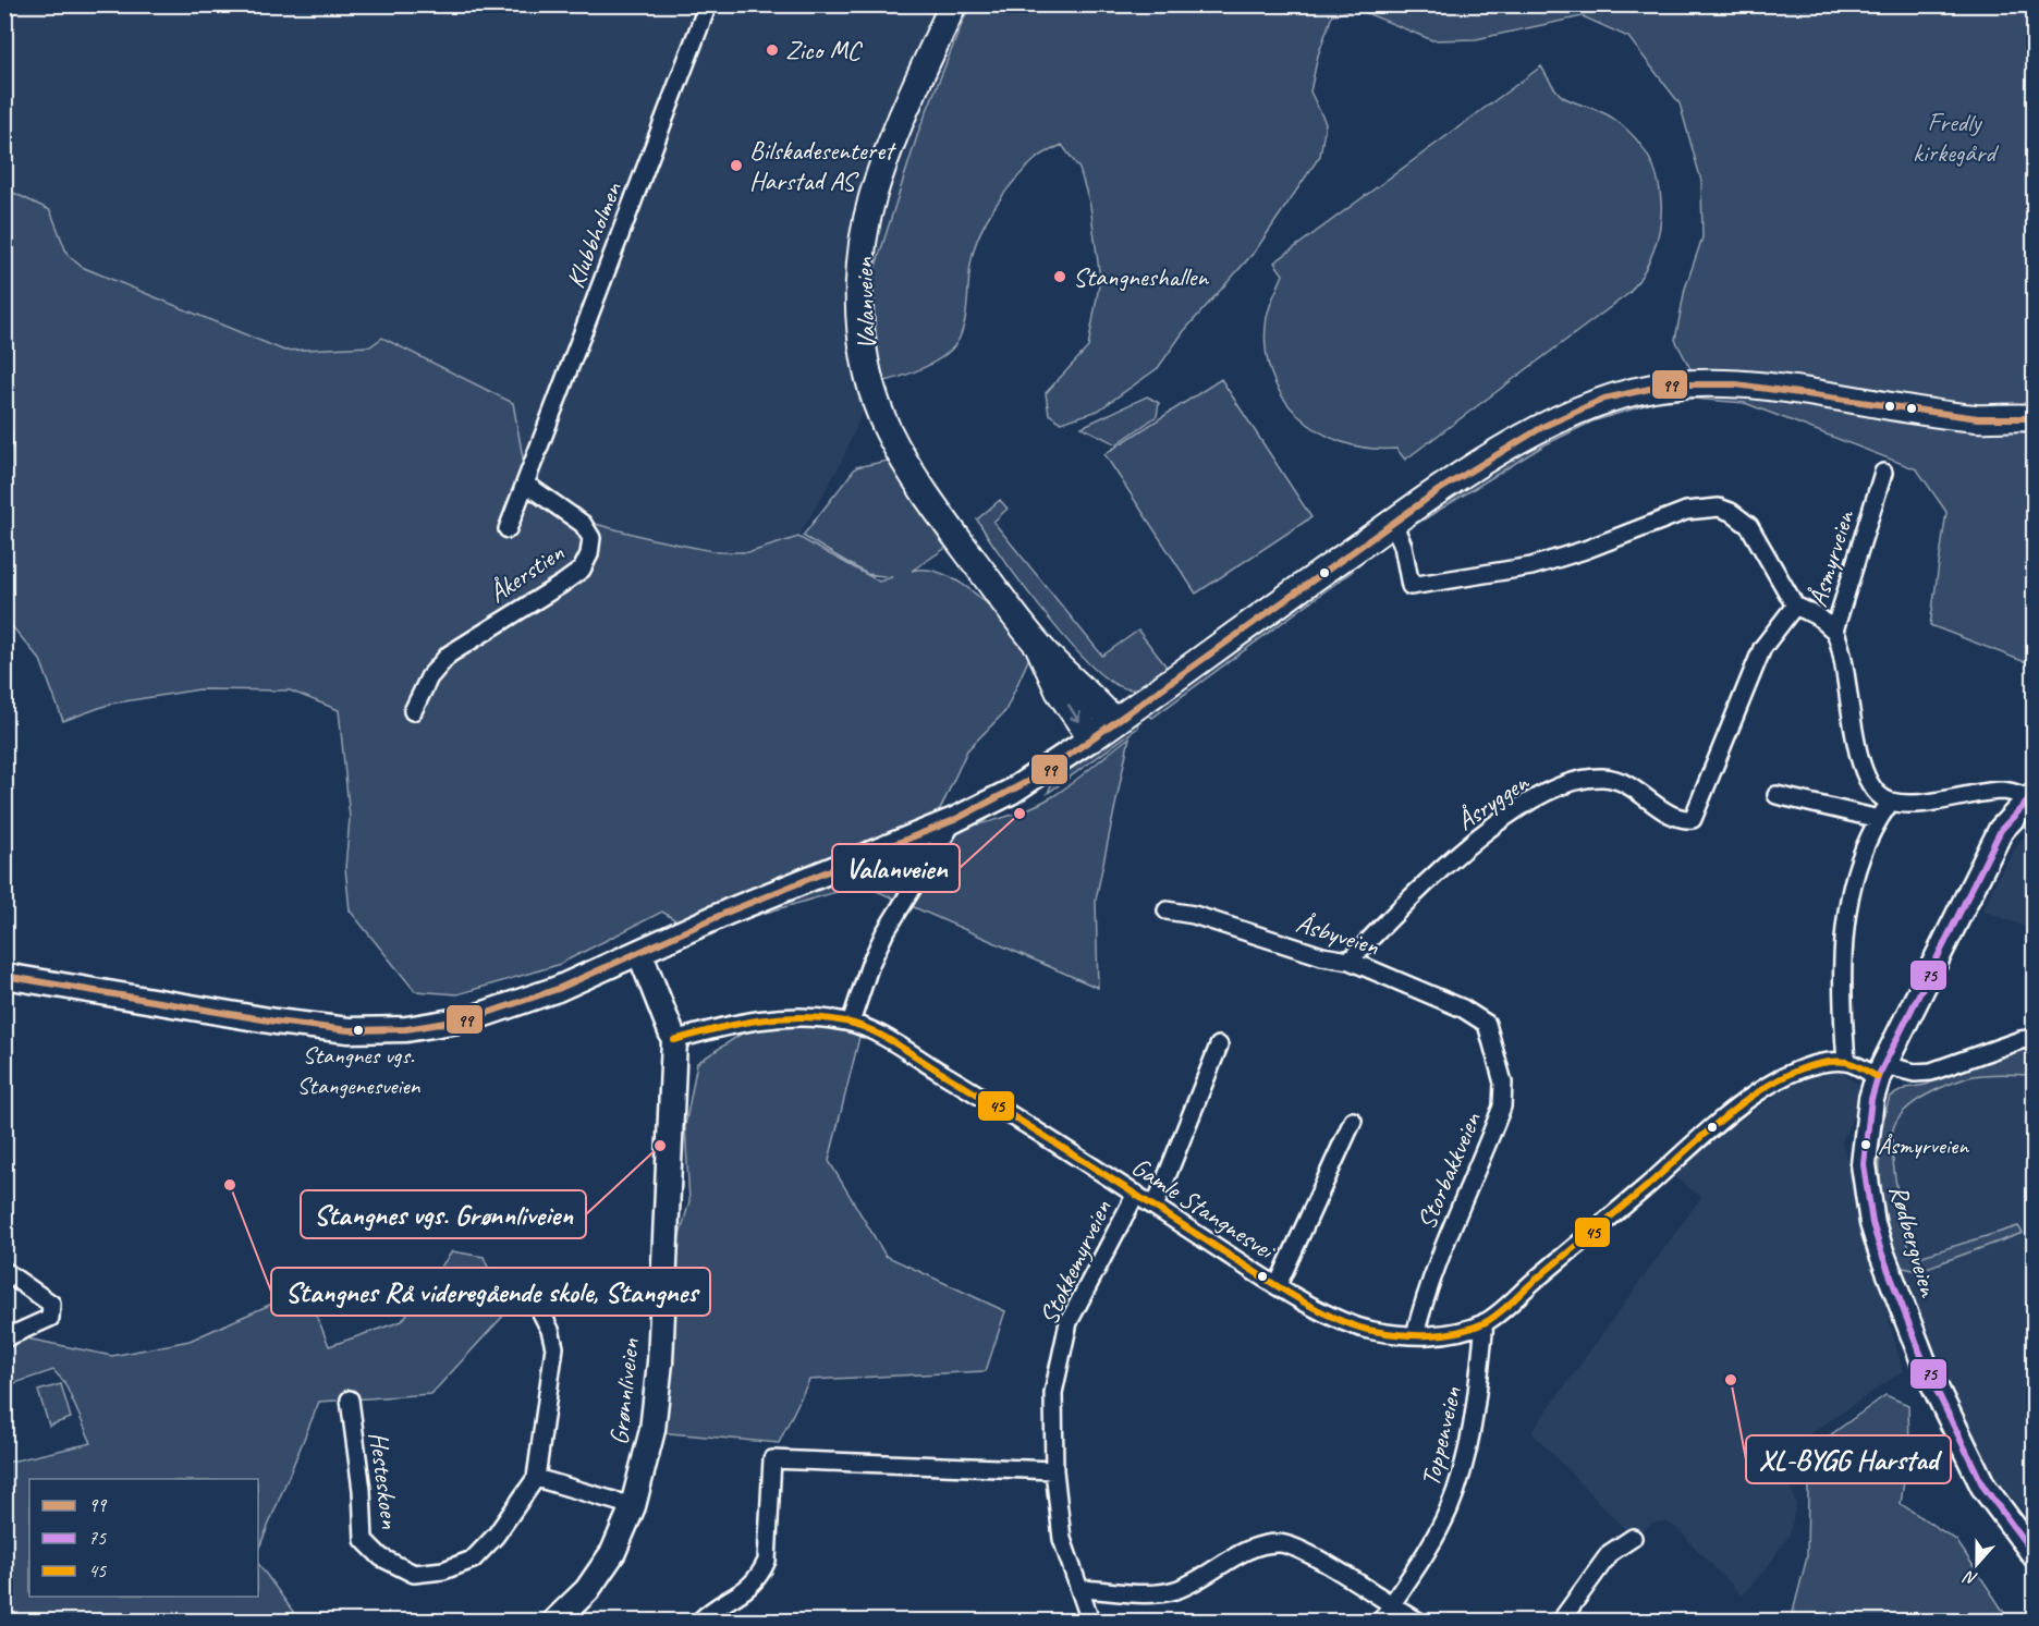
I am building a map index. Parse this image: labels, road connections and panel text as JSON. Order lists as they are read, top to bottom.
{
  "streets": {
    "main road": ["Valanveien"],
    "street": [
      "Klubbholmen",
      "Åsmyrveien",
      "Åkerstien",
      "Åsryggen",
      "Åsbyveien",
      "Storbakkveien",
      "Gamle Stangnesvei",
      "Rødbergveien",
      "Stokkemyrveien",
      "Grønnliveien",
      "Toppenveien",
      "Hesteskoen"
    ]
  },
  "crossings": [
    ["Klubbholmen", "Åkerstien"],
    ["Åsryggen", "Åsbyveien"],
    ["Åsbyveien", "Storbakkveien"],
    ["Storbakkveien", "Gamle Stangnesvei"],
    ["Gamle Stangnesvei", "Stokkemyrveien"],
    ["Gamle Stangnesvei", "Grønnliveien"],
    ["Gamle Stangnesvei", "Toppenveien"]
  ],
  "parks": ["Fredly kirkegård"],
  "places": [
    "Zico MC",
    "Bilskadesenteret Harstad AS",
    "Stangneshallen",
    "Valanveien",
    "Stangnes vgs. Stangenesveien",
    "Åsmyrveien",
    "Stangnes vgs. Grønnliveien",
    "Stangnes Rå videregående skole, Stangnes",
    "XL-BYGG Harstad"
  ],
  "lines": ["transit line 99", "transit line 75", "transit line 45"],
  "legend": ["99", "75", "45"],
  "north": "bottom"
}
